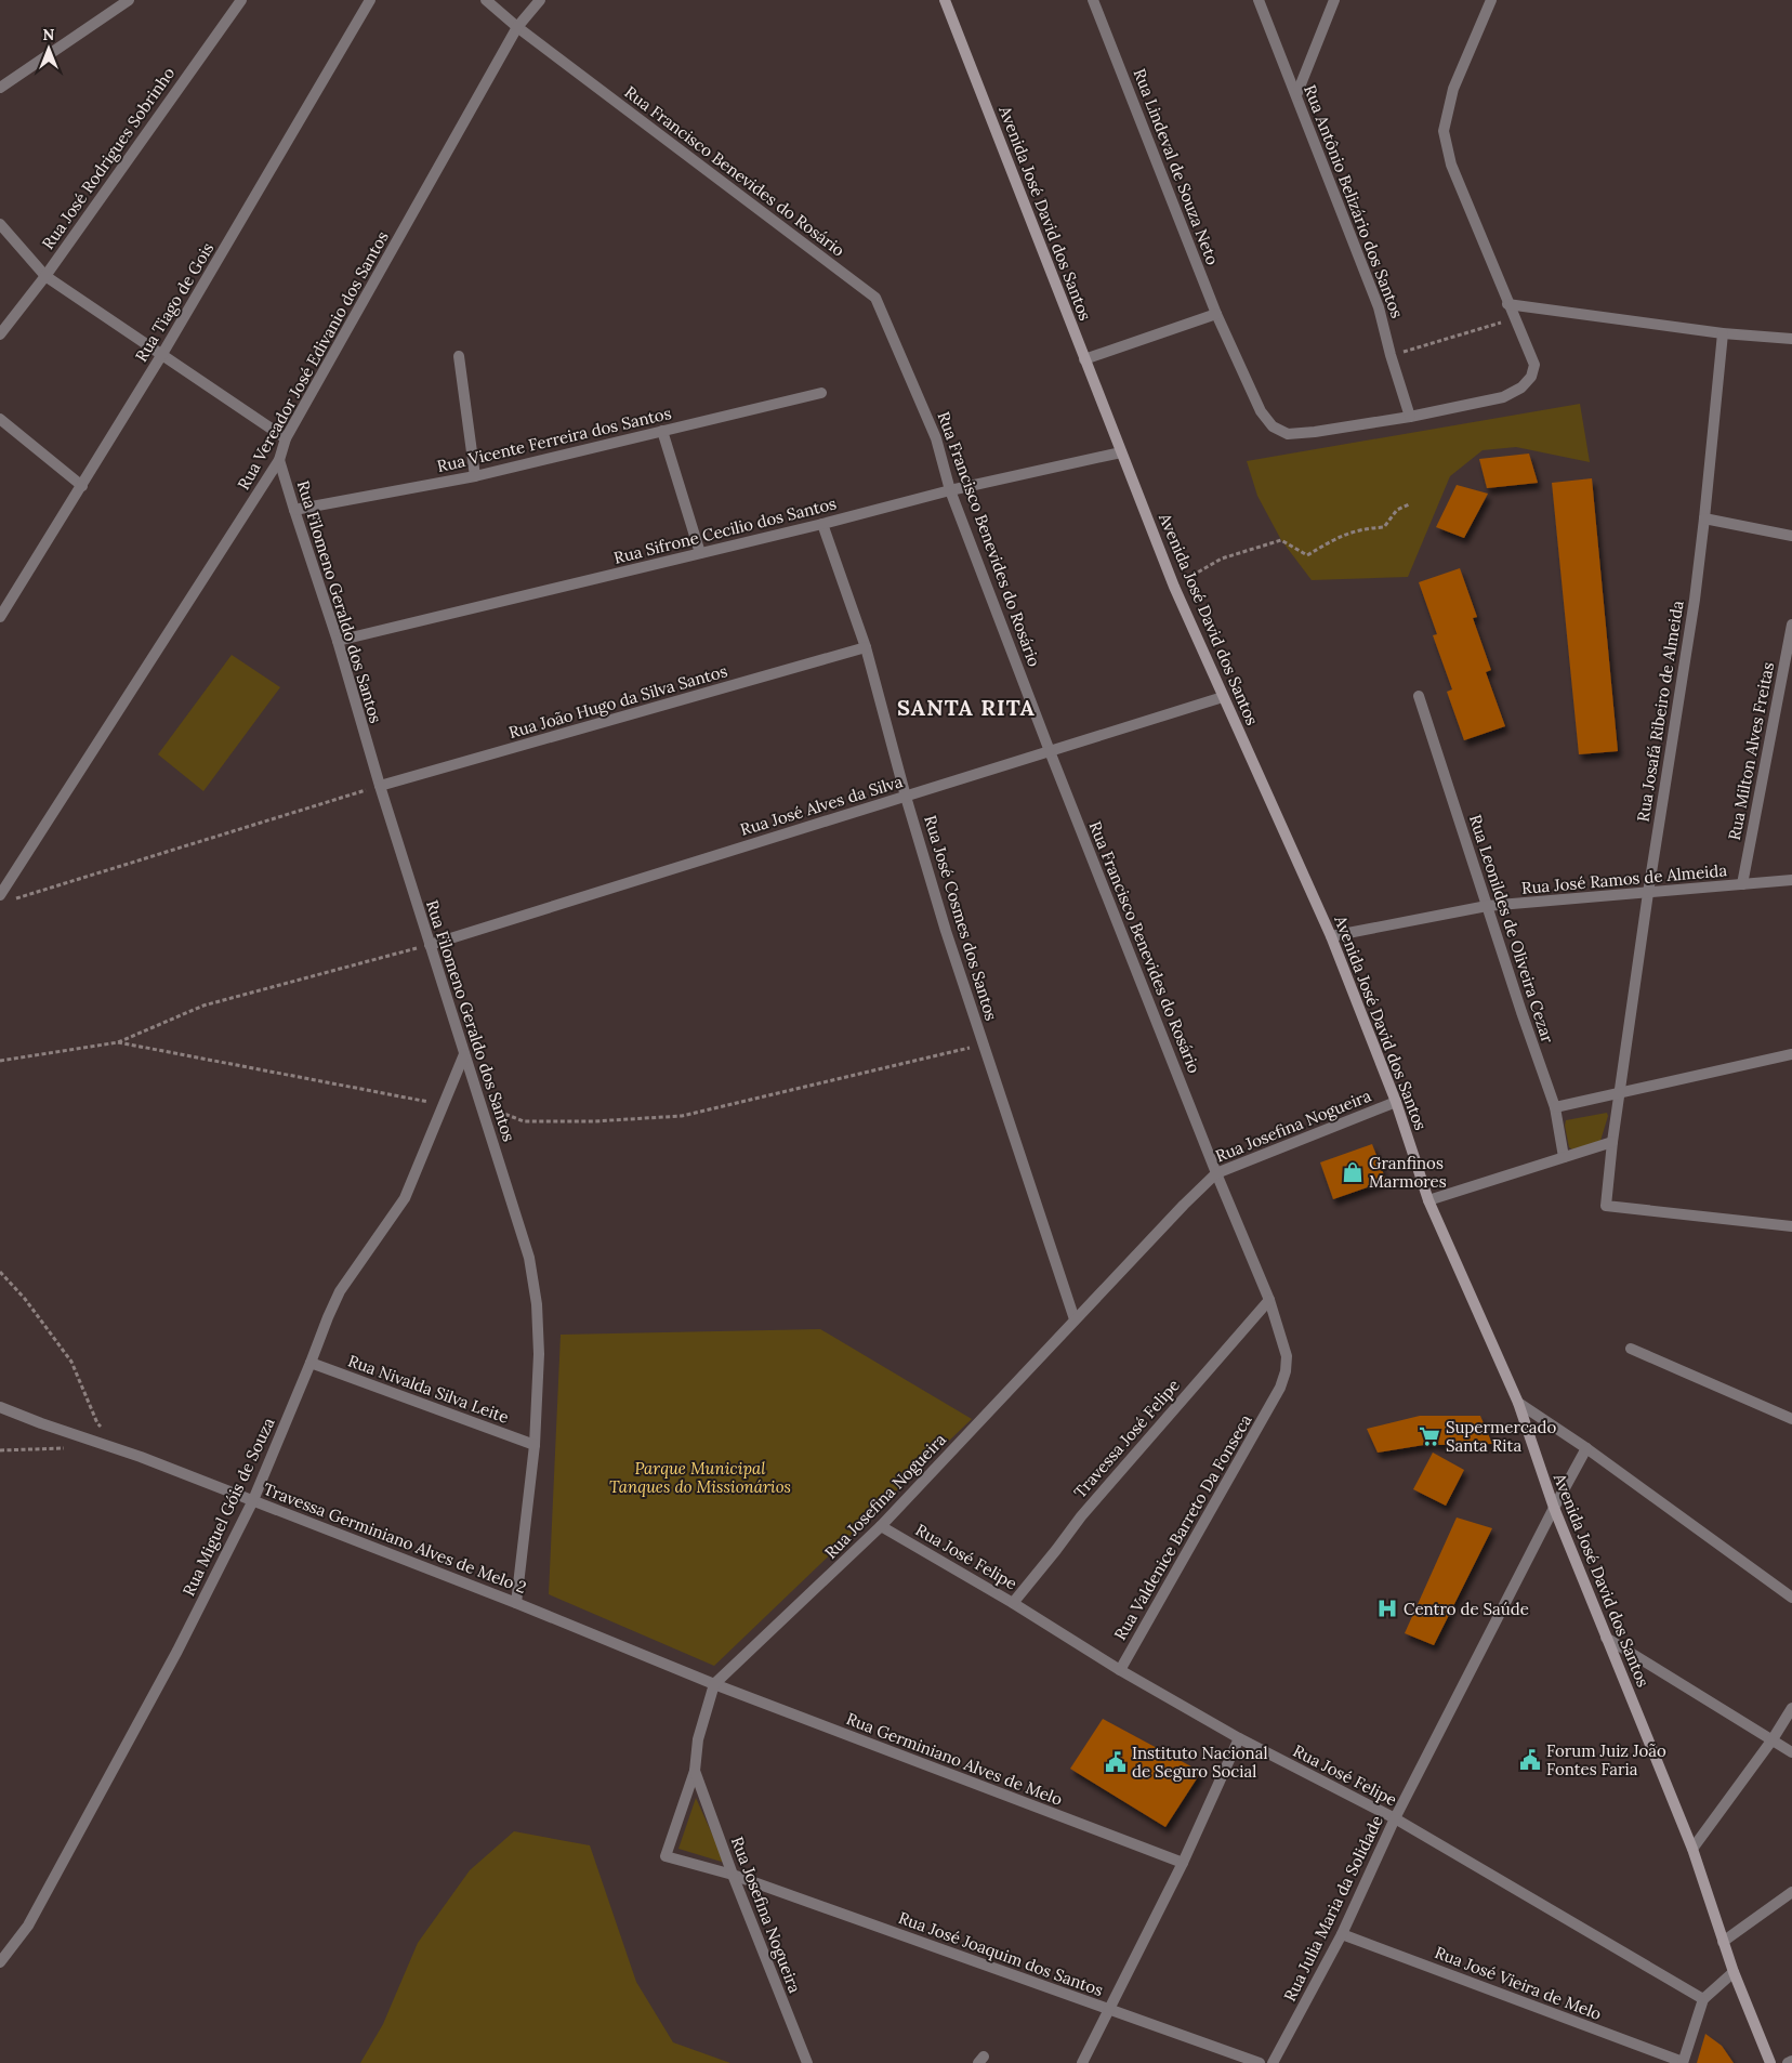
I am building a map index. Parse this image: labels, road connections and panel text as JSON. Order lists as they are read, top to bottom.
{
  "streets": {
    "main road": ["Avenida José David dos Santos"],
    "street": [
      "Rua José Rodrigues Sobrinho",
      "Rua Lindeval de Souza Neto",
      "Rua Francisco Benevides do Rosário",
      "Rua Antônio Belizário dos Santos",
      "Rua Tiago de Gois",
      "Rua Vereador José Edivanio dos Santos",
      "Rua Vicente Ferreira dos Santos",
      "Rua Sifrone Cecilio dos Santos",
      "Rua Filomeno Geraldo dos Santos",
      "Rua João Hugo da Silva Santos",
      "Rua Josafá Ribeiro de Almeida",
      "Rua Milton Alves Freitas",
      "Rua José Alves da Silva",
      "Rua José Ramos de Almeida",
      "Rua José Cosmes dos Santos",
      "Rua Leonildes de Oliveira Cezar",
      "Rua Josefina Nogueira",
      "Rua Nivalda Silva Leite",
      "Travessa José Felipe",
      "Rua Miguel Góis de Souza",
      "Rua Valdenice Barreto Da Fonseca",
      "Travessa Germiniano Alves de Melo 2",
      "Rua José Felipe",
      "Rua Germiniano Alves de Melo",
      "Rua Julia Maria da Solidade",
      "Rua José Joaquim dos Santos",
      "Rua José Vieira de Melo"
    ]
  },
  "crossings": [
    ["Rua Lindeval de Souza Neto", "Rua Antônio Belizário dos Santos"],
    ["Rua Francisco Benevides do Rosário", "Rua Vereador José Edivanio dos Santos"],
    ["Rua Francisco Benevides do Rosário", "Rua Sifrone Cecilio dos Santos"],
    ["Rua Francisco Benevides do Rosário", "Rua José Alves da Silva"],
    ["Rua Francisco Benevides do Rosário", "Rua Josefina Nogueira"],
    ["Rua Francisco Benevides do Rosário", "Travessa José Felipe"],
    ["Rua Francisco Benevides do Rosário", "Rua Valdenice Barreto Da Fonseca"],
    ["Avenida José David dos Santos", "Rua Sifrone Cecilio dos Santos"],
    ["Avenida José David dos Santos", "Rua José Alves da Silva"],
    ["Avenida José David dos Santos", "Rua José Ramos de Almeida"],
    ["Avenida José David dos Santos", "Rua Josefina Nogueira"],
    ["Avenida José David dos Santos", "Rua Julia Maria da Solidade"],
    ["Rua Vereador José Edivanio dos Santos", "Rua Filomeno Geraldo dos Santos"],
    ["Rua Vicente Ferreira dos Santos", "Rua Filomeno Geraldo dos Santos"],
    ["Rua Sifrone Cecilio dos Santos", "Rua Filomeno Geraldo dos Santos"],
    ["Rua Sifrone Cecilio dos Santos", "Rua José Cosmes dos Santos"],
    ["Rua Filomeno Geraldo dos Santos", "Rua João Hugo da Silva Santos"],
    ["Rua Filomeno Geraldo dos Santos", "Rua José Alves da Silva"],
    ["Rua Filomeno Geraldo dos Santos", "Rua Nivalda Silva Leite"],
    ["Rua Filomeno Geraldo dos Santos", "Rua Miguel Góis de Souza"],
    ["Rua Filomeno Geraldo dos Santos", "Travessa Germiniano Alves de Melo 2"],
    ["Rua João Hugo da Silva Santos", "Rua José Cosmes dos Santos"],
    ["Rua Josafá Ribeiro de Almeida", "Rua José Ramos de Almeida"],
    ["Rua Milton Alves Freitas", "Rua José Ramos de Almeida"],
    ["Rua José Alves da Silva", "Rua José Cosmes dos Santos"],
    ["Rua José Ramos de Almeida", "Rua Leonildes de Oliveira Cezar"],
    ["Rua José Cosmes dos Santos", "Rua Josefina Nogueira"],
    ["Rua Josefina Nogueira", "Travessa Germiniano Alves de Melo 2"],
    ["Rua Josefina Nogueira", "Rua José Felipe"],
    ["Rua Josefina Nogueira", "Rua Germiniano Alves de Melo"],
    ["Rua Josefina Nogueira", "Rua José Joaquim dos Santos"],
    ["Rua Nivalda Silva Leite", "Rua Miguel Góis de Souza"],
    ["Travessa José Felipe", "Rua José Felipe"],
    ["Rua Miguel Góis de Souza", "Travessa Germiniano Alves de Melo 2"],
    ["Rua Valdenice Barreto Da Fonseca", "Rua José Felipe"],
    ["Travessa Germiniano Alves de Melo 2", "Rua Germiniano Alves de Melo"],
    ["Rua José Felipe", "Rua Julia Maria da Solidade"],
    ["Rua Julia Maria da Solidade", "Rua José Vieira de Melo"]
  ],
  "districts": ["SANTA RITA"],
  "parks": ["Parque Municipal Tanques do Missionários"],
  "places": {
    "shop": ["Granfinos Marmores"],
    "supermarket": ["Supermercado Santa Rita"],
    "hospital": ["Centro de Saúde"],
    "public building": ["Forum Juiz João Fontes Faria", "Instituto Nacional de Seguro Social"]
  },
  "north": "top"
}
